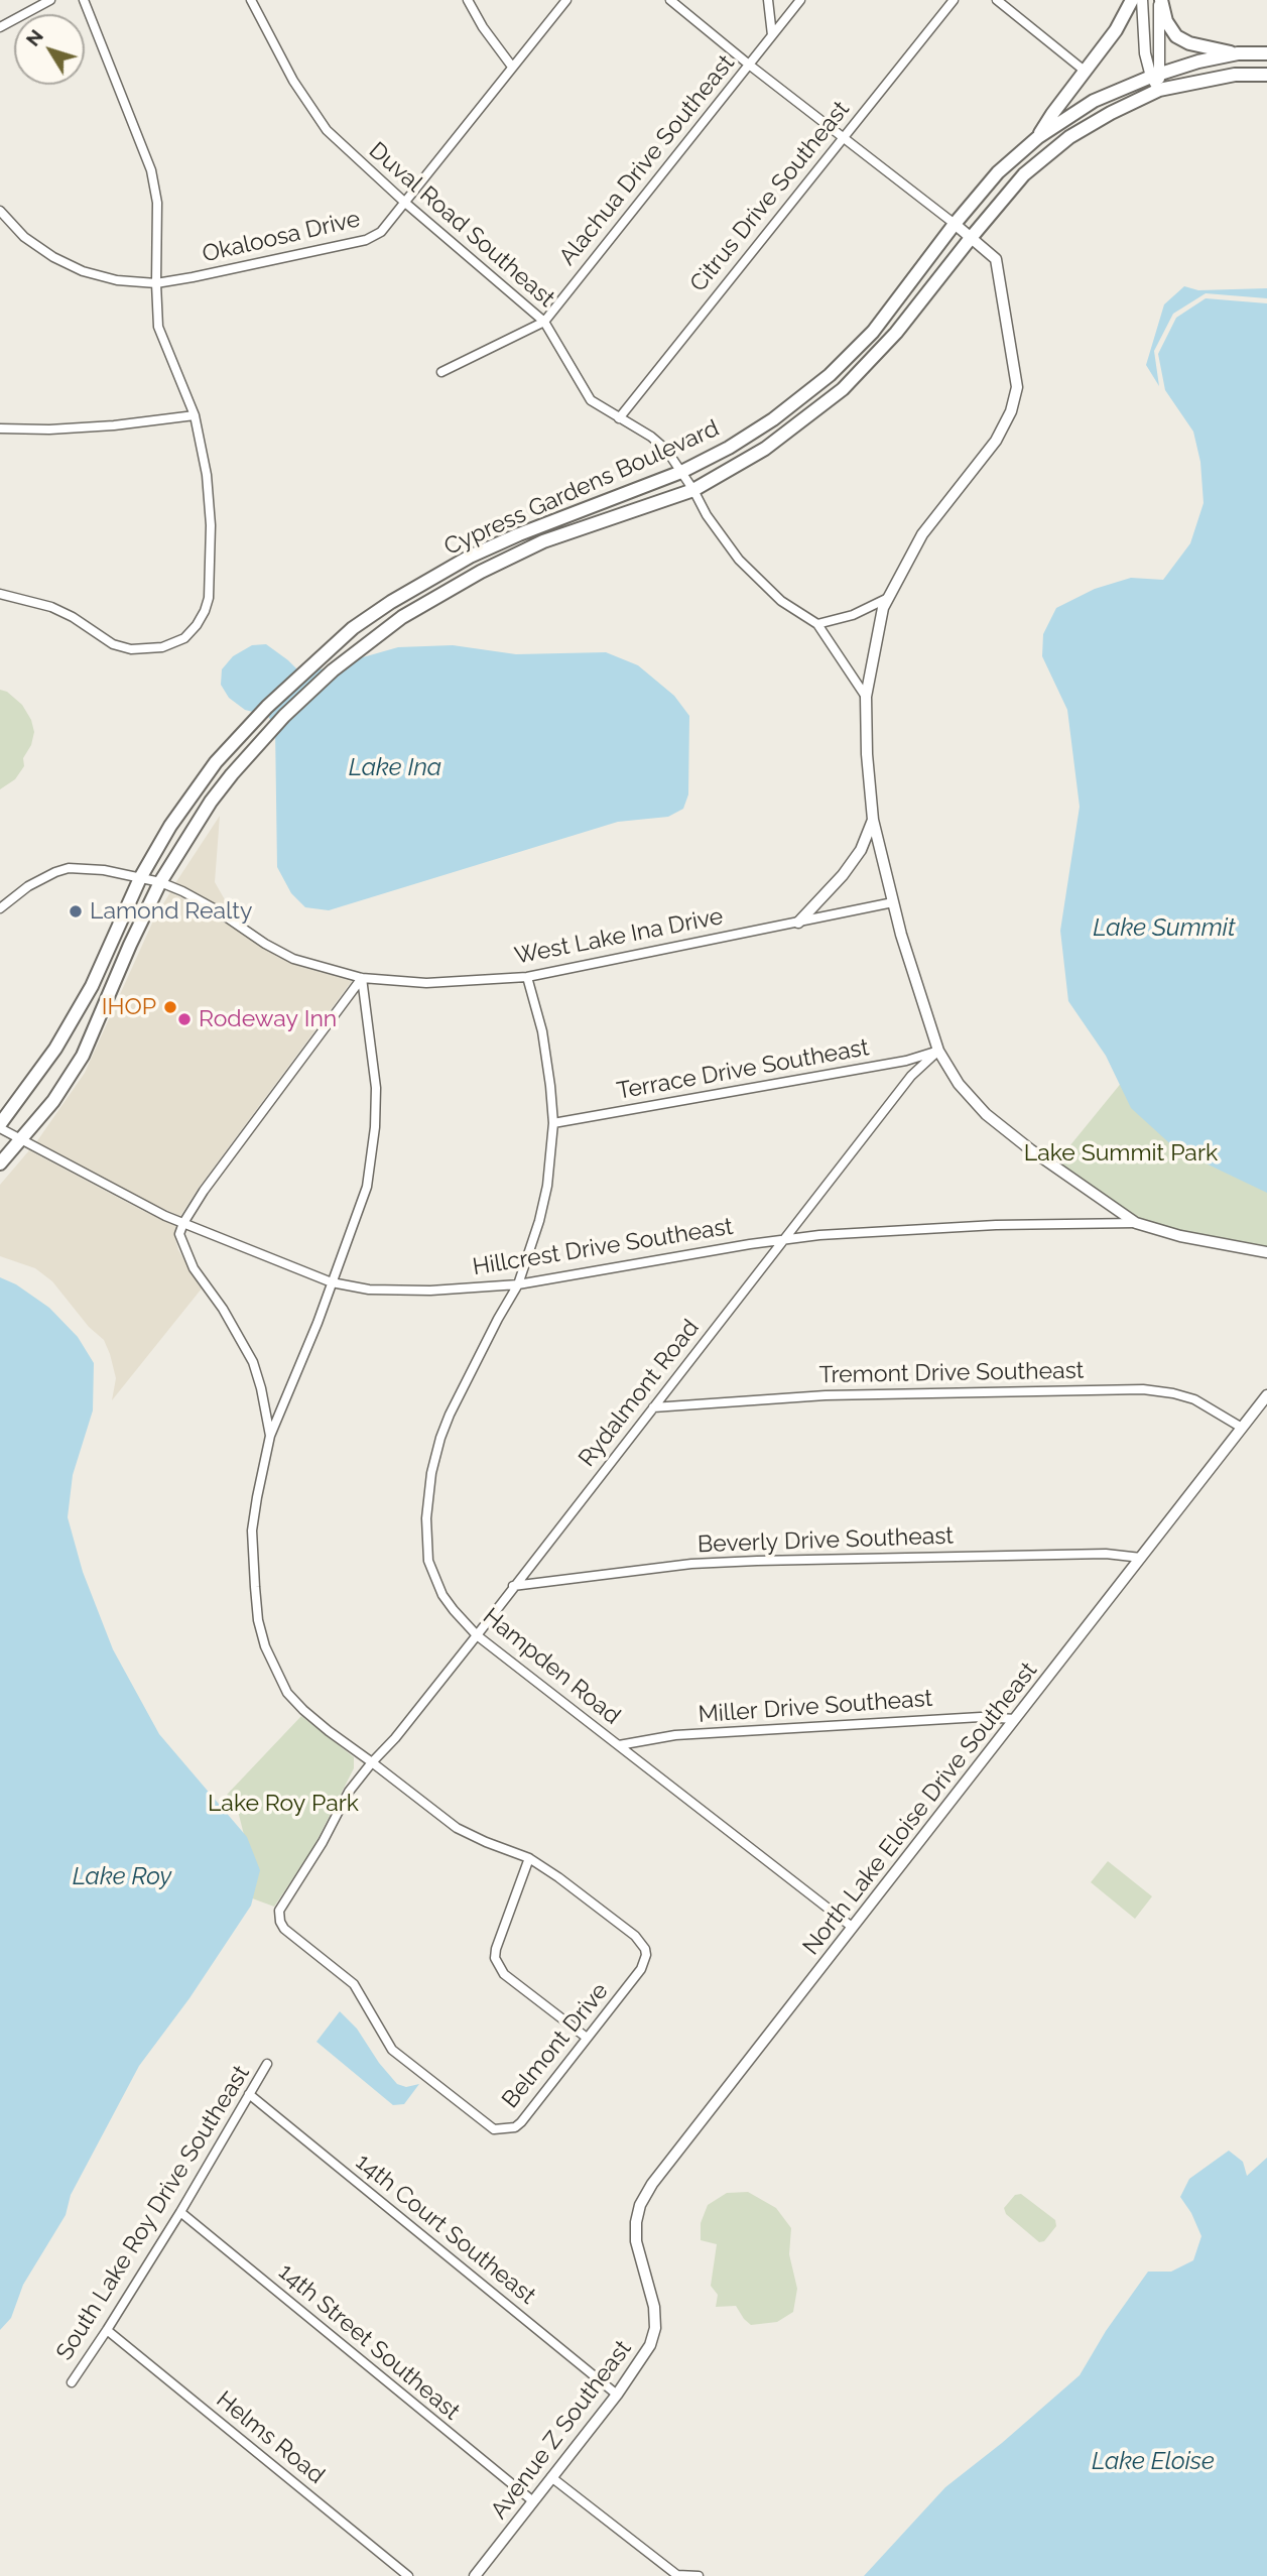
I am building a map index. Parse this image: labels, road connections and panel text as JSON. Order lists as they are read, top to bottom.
{
  "streets": {
    "main road": ["Cypress Gardens Boulevard"],
    "street": [
      "Alachua Drive Southeast",
      "Citrus Drive Southeast",
      "Duval Road Southeast",
      "Okaloosa Drive",
      "West Lake Ina Drive",
      "Terrace Drive Southeast",
      "Hillcrest Drive Southeast",
      "Tremont Drive Southeast",
      "Rydalmont Road",
      "Beverly Drive Southeast",
      "Hampden Road",
      "Miller Drive Southeast",
      "North Lake Eloise Drive Southeast",
      "Belmont Drive",
      "South Lake Roy Drive Southeast",
      "14th Court Southeast",
      "14th Street Southeast",
      "Avenue Z Southeast",
      "Helms Road"
    ]
  },
  "crossings": [
    ["Alachua Drive Southeast", "Duval Road Southeast"],
    ["Citrus Drive Southeast", "Duval Road Southeast"],
    ["Duval Road Southeast", "Okaloosa Drive"],
    ["Duval Road Southeast", "Cypress Gardens Boulevard"],
    ["Cypress Gardens Boulevard", "West Lake Ina Drive"],
    ["Cypress Gardens Boulevard", "Hillcrest Drive Southeast"],
    ["West Lake Ina Drive", "Hampden Road"],
    ["Terrace Drive Southeast", "Rydalmont Road"],
    ["Terrace Drive Southeast", "Hampden Road"],
    ["Hillcrest Drive Southeast", "Rydalmont Road"],
    ["Hillcrest Drive Southeast", "Hampden Road"],
    ["Tremont Drive Southeast", "Rydalmont Road"],
    ["Tremont Drive Southeast", "North Lake Eloise Drive Southeast"],
    ["Rydalmont Road", "Beverly Drive Southeast"],
    ["Rydalmont Road", "Hampden Road"],
    ["Rydalmont Road", "Belmont Drive"],
    ["Beverly Drive Southeast", "North Lake Eloise Drive Southeast"],
    ["Hampden Road", "Miller Drive Southeast"],
    ["Hampden Road", "North Lake Eloise Drive Southeast"],
    ["Miller Drive Southeast", "North Lake Eloise Drive Southeast"],
    ["North Lake Eloise Drive Southeast", "Avenue Z Southeast"],
    ["South Lake Roy Drive Southeast", "14th Court Southeast"],
    ["South Lake Roy Drive Southeast", "14th Street Southeast"],
    ["South Lake Roy Drive Southeast", "Helms Road"],
    ["14th Court Southeast", "Avenue Z Southeast"],
    ["14th Street Southeast", "Avenue Z Southeast"]
  ],
  "water": [
    "Lake Ina",
    "Lake Summit",
    "Lake Roy",
    "Lake Eloise"
  ],
  "parks": ["Lake Summit Park", "Lake Roy Park"],
  "places": ["Lamond Realty", "IHOP", "Rodeway Inn"],
  "north": "top left"
}
